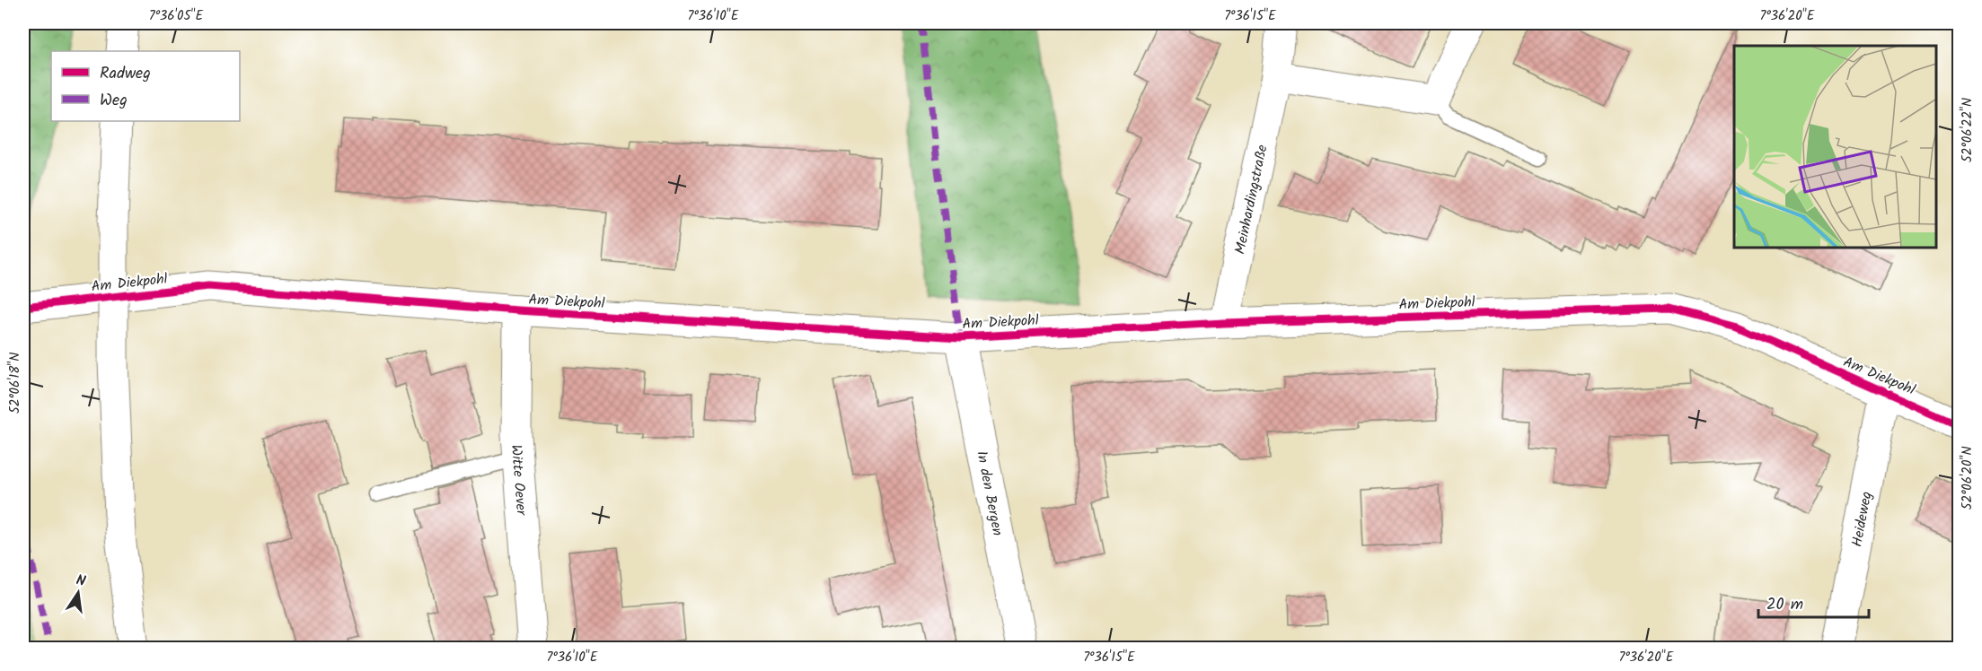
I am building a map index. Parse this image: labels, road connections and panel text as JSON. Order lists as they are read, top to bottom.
{
  "streets": {
    "street": [
      "Meinhardingstraße",
      "Am Diekpohl",
      "Witte Oever",
      "In den Bergen",
      "Heideweg"
    ]
  },
  "crossings": [
    ["Meinhardingstraße", "Am Diekpohl"],
    ["Am Diekpohl", "Witte Oever"],
    ["Am Diekpohl", "In den Bergen"],
    ["Am Diekpohl", "Heideweg"]
  ],
  "legend": ["Radweg", "Weg"],
  "scale_bar": "20 m",
  "north": "top",
  "coordinates": [
    "7°36'05\"E",
    "7°36'10\"E",
    "7°36'15\"E",
    "7°36'20\"E",
    "52°06'22\"N",
    "52°06'18\"N",
    "52°06'20\"N"
  ]
}
